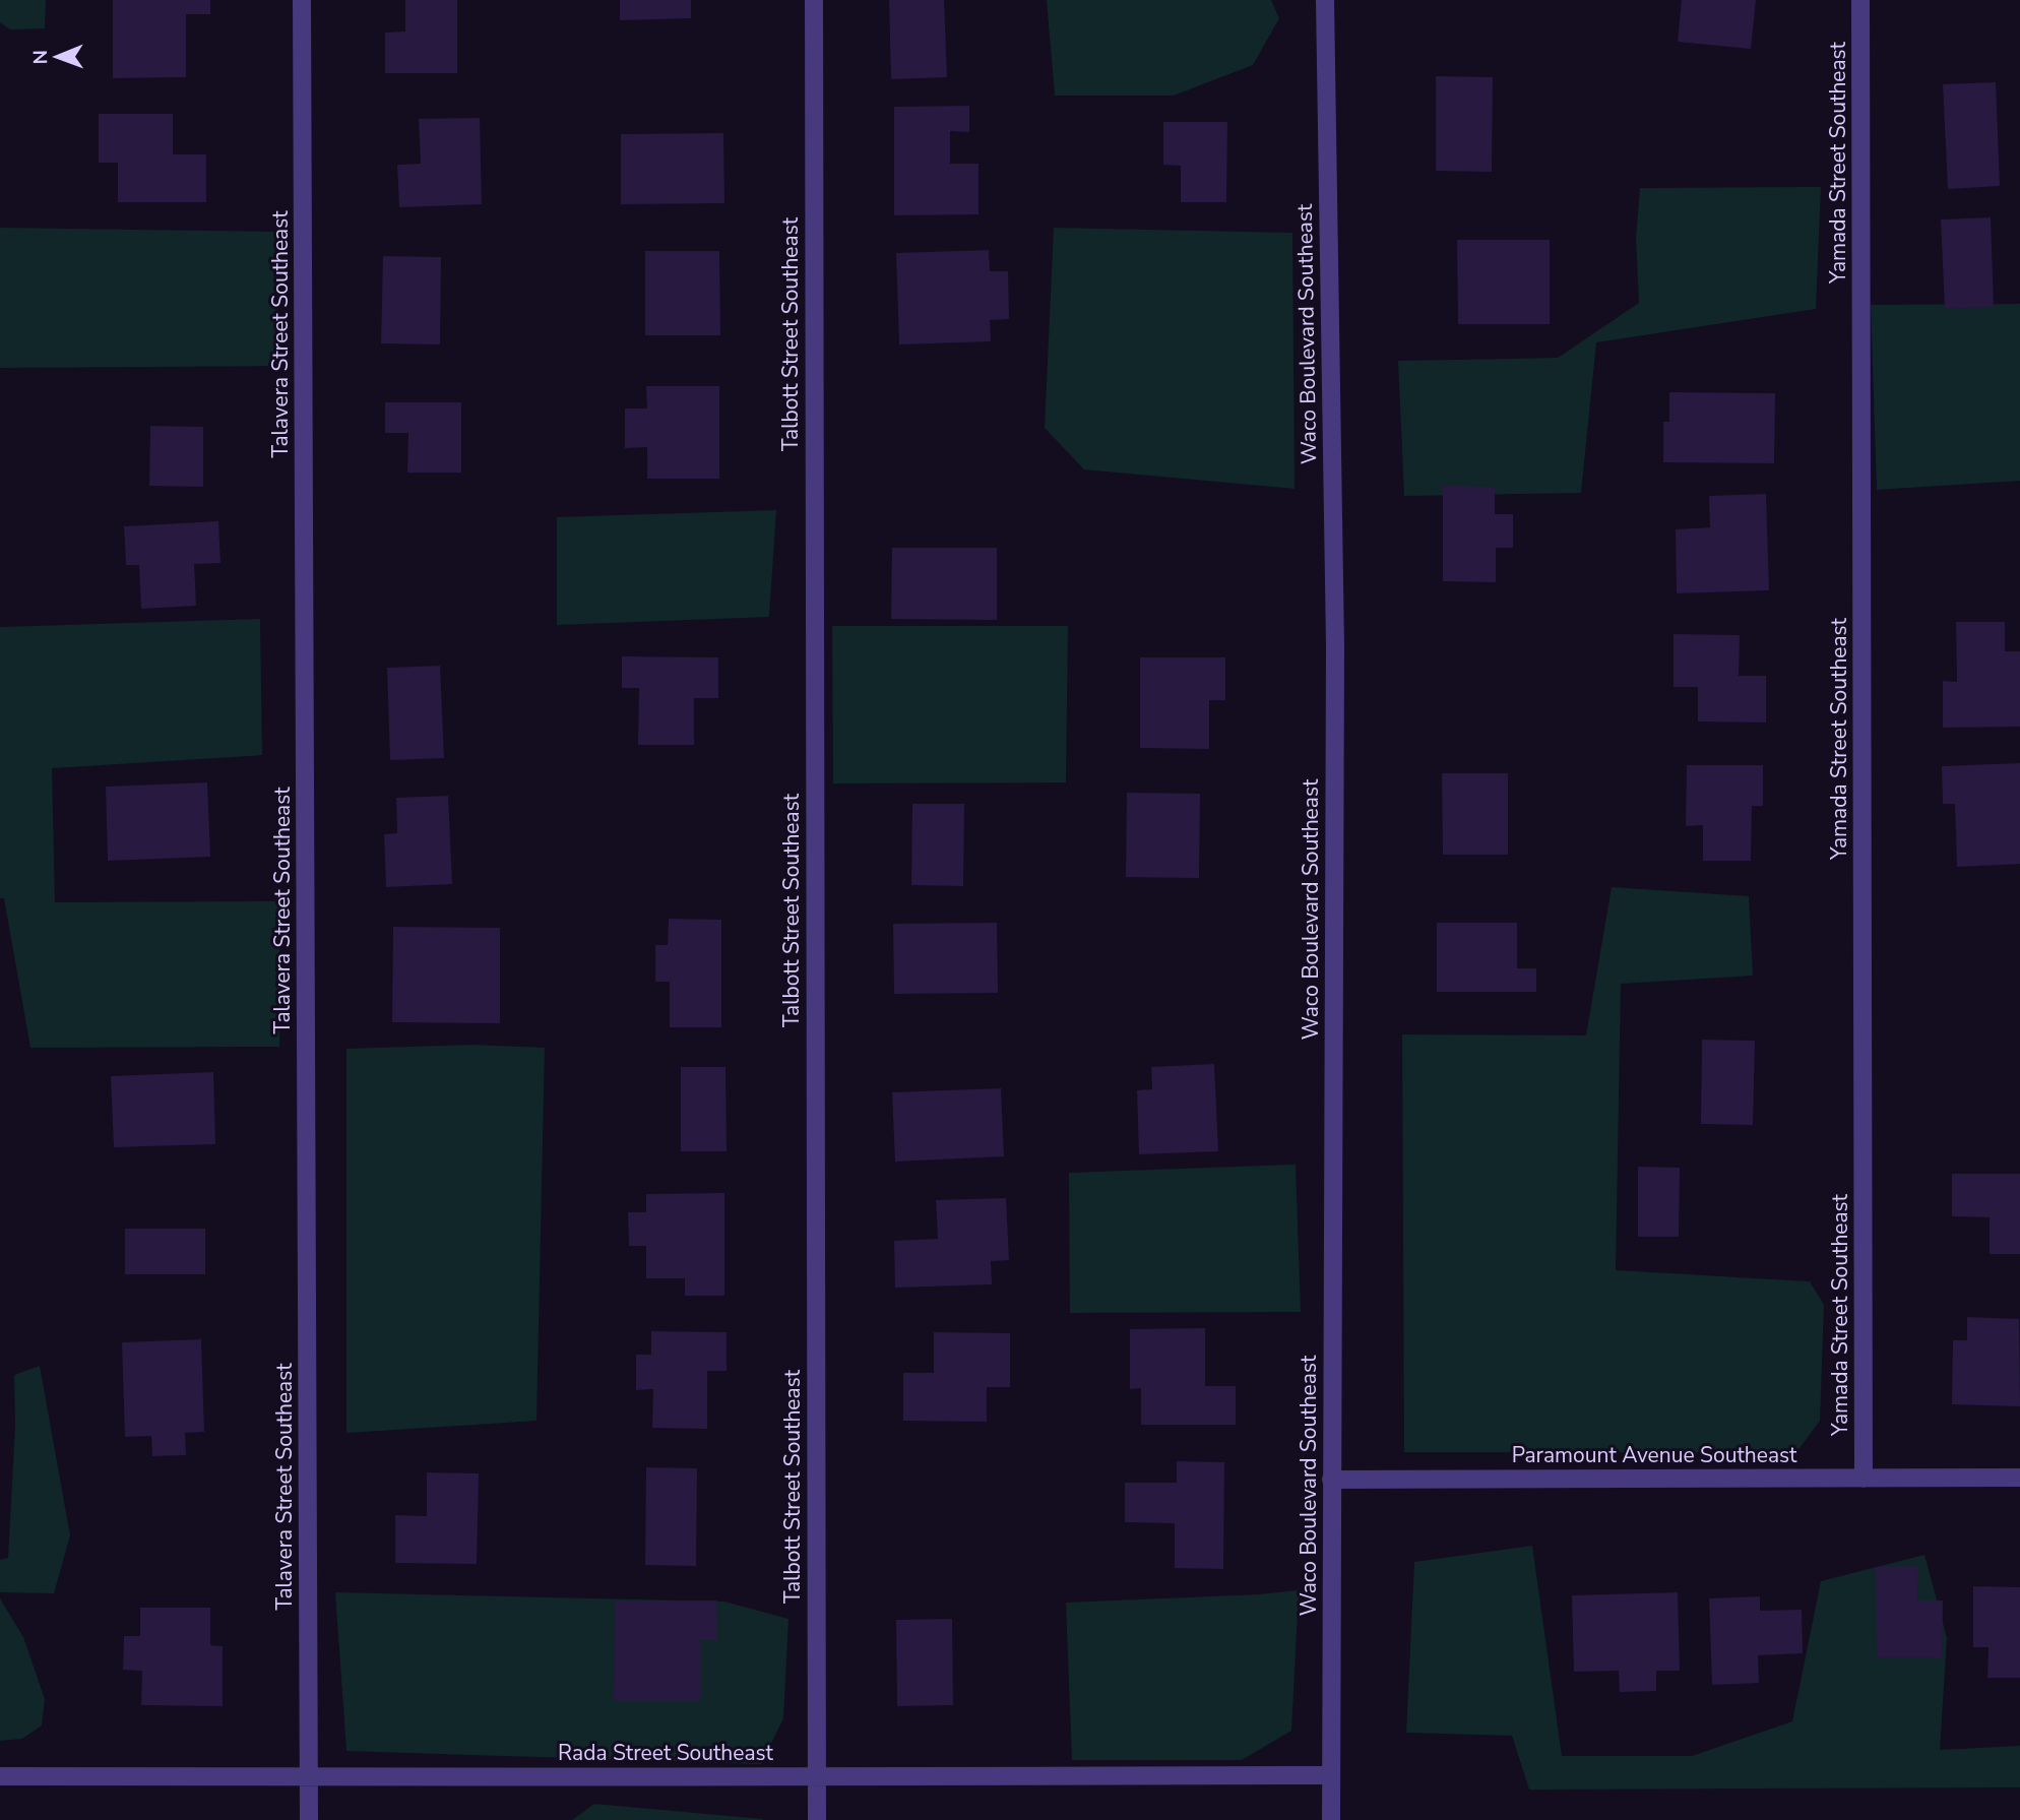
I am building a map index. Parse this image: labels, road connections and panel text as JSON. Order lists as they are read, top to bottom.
{
  "streets": {
    "street": [
      "Yamada Street Southeast",
      "Talavera Street Southeast",
      "Talbott Street Southeast",
      "Waco Boulevard Southeast",
      "Paramount Avenue Southeast",
      "Rada Street Southeast"
    ]
  },
  "crossings": [
    ["Yamada Street Southeast", "Paramount Avenue Southeast"],
    ["Talavera Street Southeast", "Rada Street Southeast"],
    ["Talbott Street Southeast", "Rada Street Southeast"],
    ["Waco Boulevard Southeast", "Paramount Avenue Southeast"],
    ["Waco Boulevard Southeast", "Rada Street Southeast"]
  ],
  "north": "left"
}
